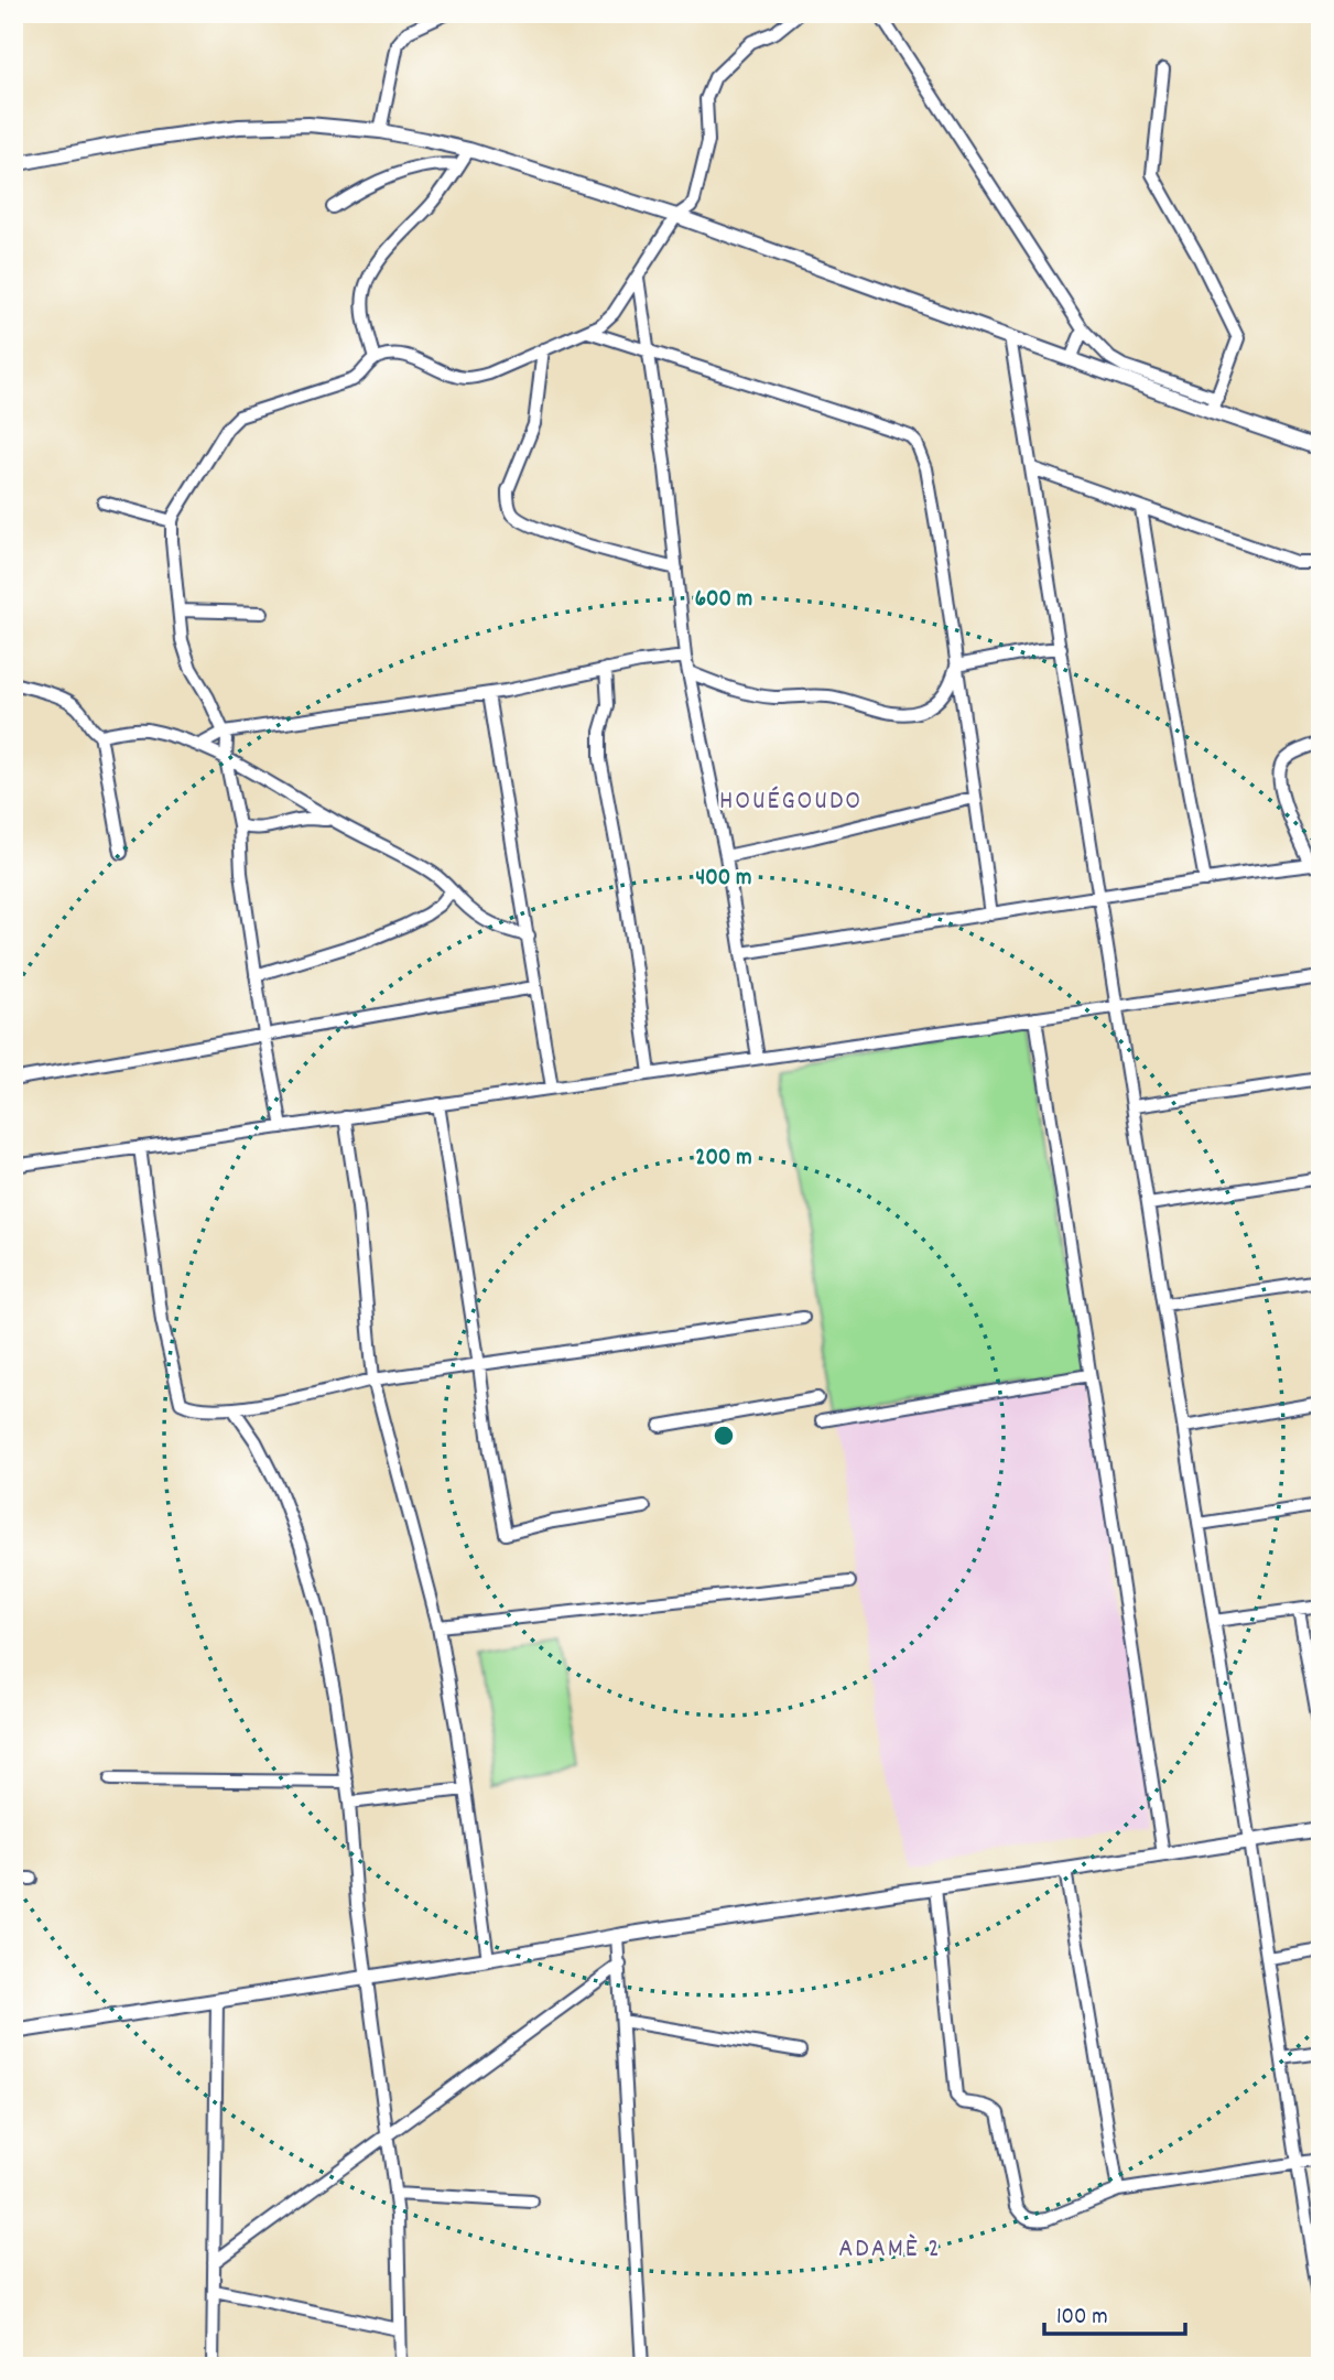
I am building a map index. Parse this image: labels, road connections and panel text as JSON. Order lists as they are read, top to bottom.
{
  "districts": ["HOUÉGOUDO", "ADAMÈ 2"],
  "scale_bar": "100 m",
  "rings": ["600 m", "400 m", "200 m"]
}
